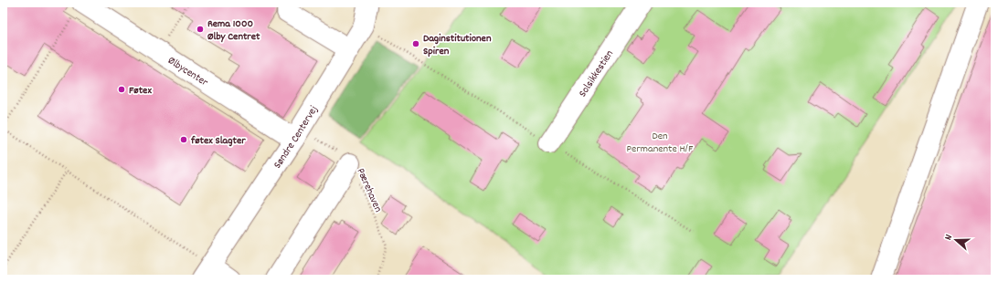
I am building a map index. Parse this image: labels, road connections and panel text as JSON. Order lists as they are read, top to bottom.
{
  "streets": {
    "street": ["Ølbycenter", "Solsikkestien", "Søndre Centervej"],
    "path": ["Pærehaven"]
  },
  "crossings": [
    ["Ølbycenter", "Søndre Centervej"],
    ["Ølbycenter", "Pærehaven"],
    ["Søndre Centervej", "Pærehaven"]
  ],
  "parks": ["Den Permanente H/F"],
  "places": [
    "Rema 1000 Ølby Centret",
    "Daginstitutionen Spiren",
    "Føtex",
    "føtex Slagter"
  ],
  "north": "left"
}
